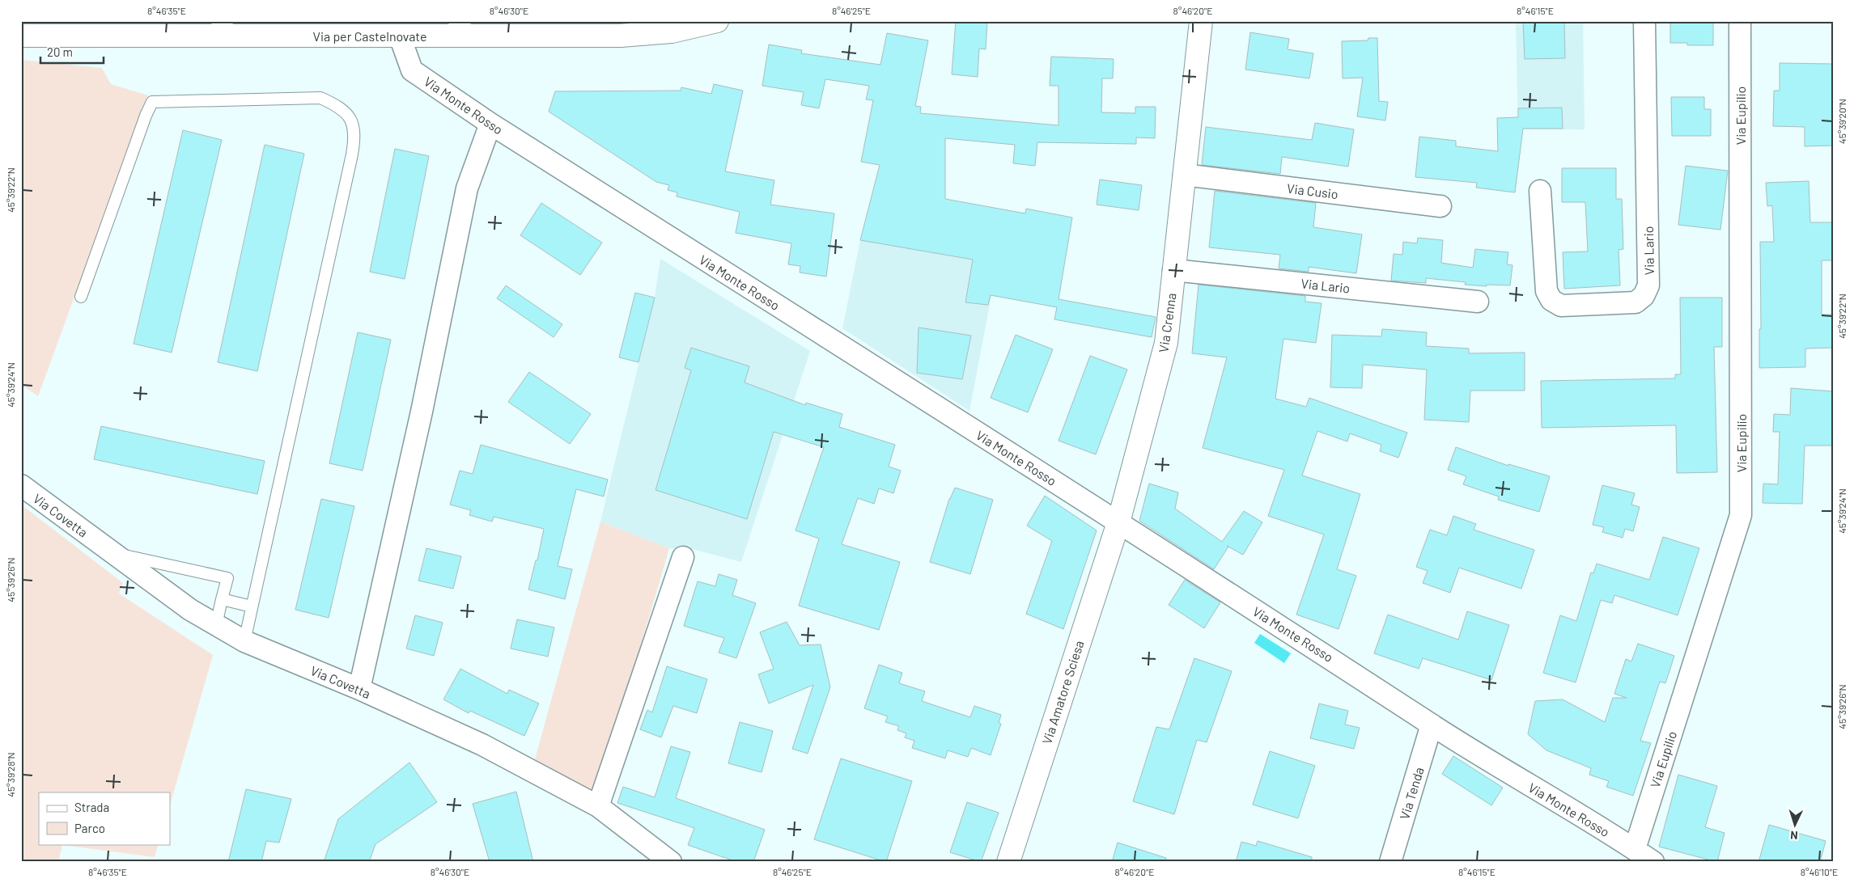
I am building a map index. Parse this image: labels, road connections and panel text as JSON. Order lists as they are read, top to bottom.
{
  "streets": {
    "street": [
      "Via per Castelnovate",
      "Via Monte Rosso",
      "Via Eupilio",
      "Via Cusio",
      "Via Lario",
      "Via Crenna",
      "Via Covetta",
      "Via Amatore Sciesa",
      "Via Tenda"
    ]
  },
  "crossings": [
    ["Via per Castelnovate", "Via Monte Rosso"],
    ["Via Monte Rosso", "Via Eupilio"],
    ["Via Monte Rosso", "Via Crenna"],
    ["Via Monte Rosso", "Via Amatore Sciesa"],
    ["Via Monte Rosso", "Via Tenda"],
    ["Via Cusio", "Via Crenna"],
    ["Via Lario", "Via Crenna"],
    ["Via Crenna", "Via Amatore Sciesa"]
  ],
  "legend": ["Strada", "Parco"],
  "scale_bar": "20 m",
  "north": "bottom",
  "coordinates": [
    "8°46'35\"E",
    "8°46'30\"E",
    "8°46'25\"E",
    "8°46'20\"E",
    "8°46'15\"E",
    "45°39'20\"N",
    "45°39'22\"N",
    "45°39'24\"N",
    "45°39'26\"N",
    "45°39'28\"N",
    "8°46'10\"E"
  ]
}
